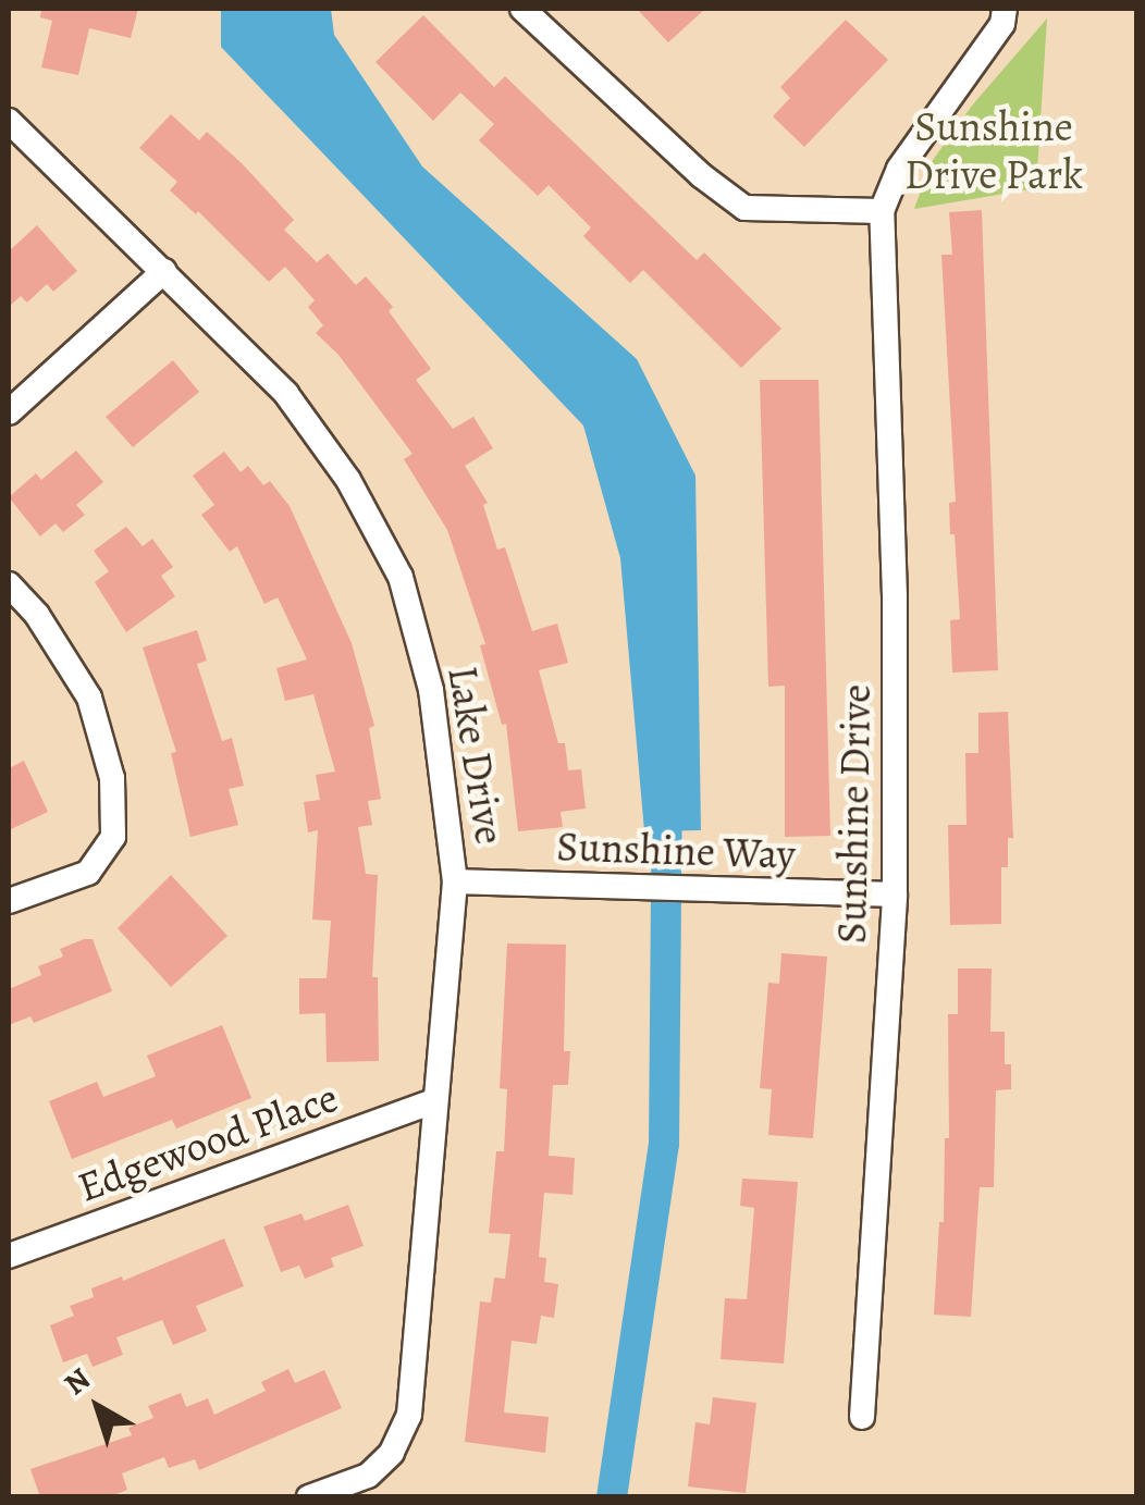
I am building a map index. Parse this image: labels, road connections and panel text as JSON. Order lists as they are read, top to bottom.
{
  "streets": {
    "street": [
      "Lake Drive",
      "Sunshine Drive",
      "Sunshine Way",
      "Edgewood Place"
    ]
  },
  "crossings": [
    ["Lake Drive", "Sunshine Way"],
    ["Lake Drive", "Edgewood Place"],
    ["Sunshine Drive", "Sunshine Way"]
  ],
  "parks": ["Sunshine Drive Park"],
  "north": "top left"
}
